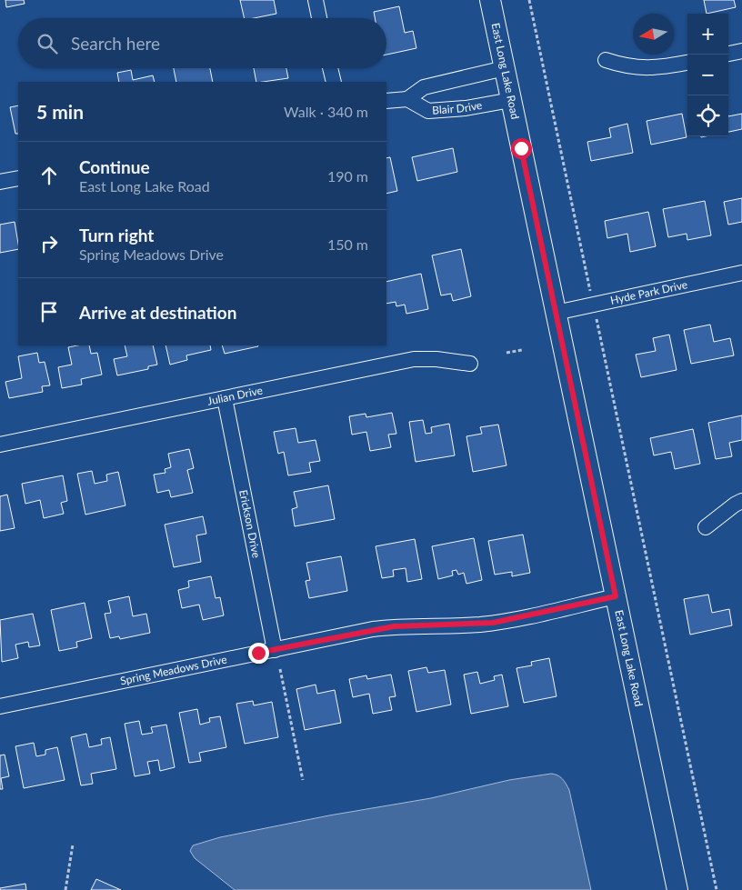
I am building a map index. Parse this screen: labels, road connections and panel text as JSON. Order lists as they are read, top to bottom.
{
  "streets": {
    "main road": ["East Long Lake Road"],
    "street": [
      "Blair Drive",
      "Hyde Park Drive",
      "Julian Drive",
      "Erickson Drive",
      "Spring Meadows Drive"
    ]
  },
  "crossings": [
    ["East Long Lake Road", "Blair Drive"],
    ["East Long Lake Road", "Hyde Park Drive"],
    ["East Long Lake Road", "Spring Meadows Drive"],
    ["Julian Drive", "Erickson Drive"],
    ["Erickson Drive", "Spring Meadows Drive"]
  ],
  "north": "left",
  "page": {
    "map_buttons": ["+", "−"],
    "search": "Search here",
    "heading": ["5 min", "Walk · 340 m"],
    "list": [
      ["Continue", "East Long Lake Road", "190 m"],
      ["Turn right", "Spring Meadows Drive", "150 m"],
      "Arrive at destination"
    ]
  }
}
